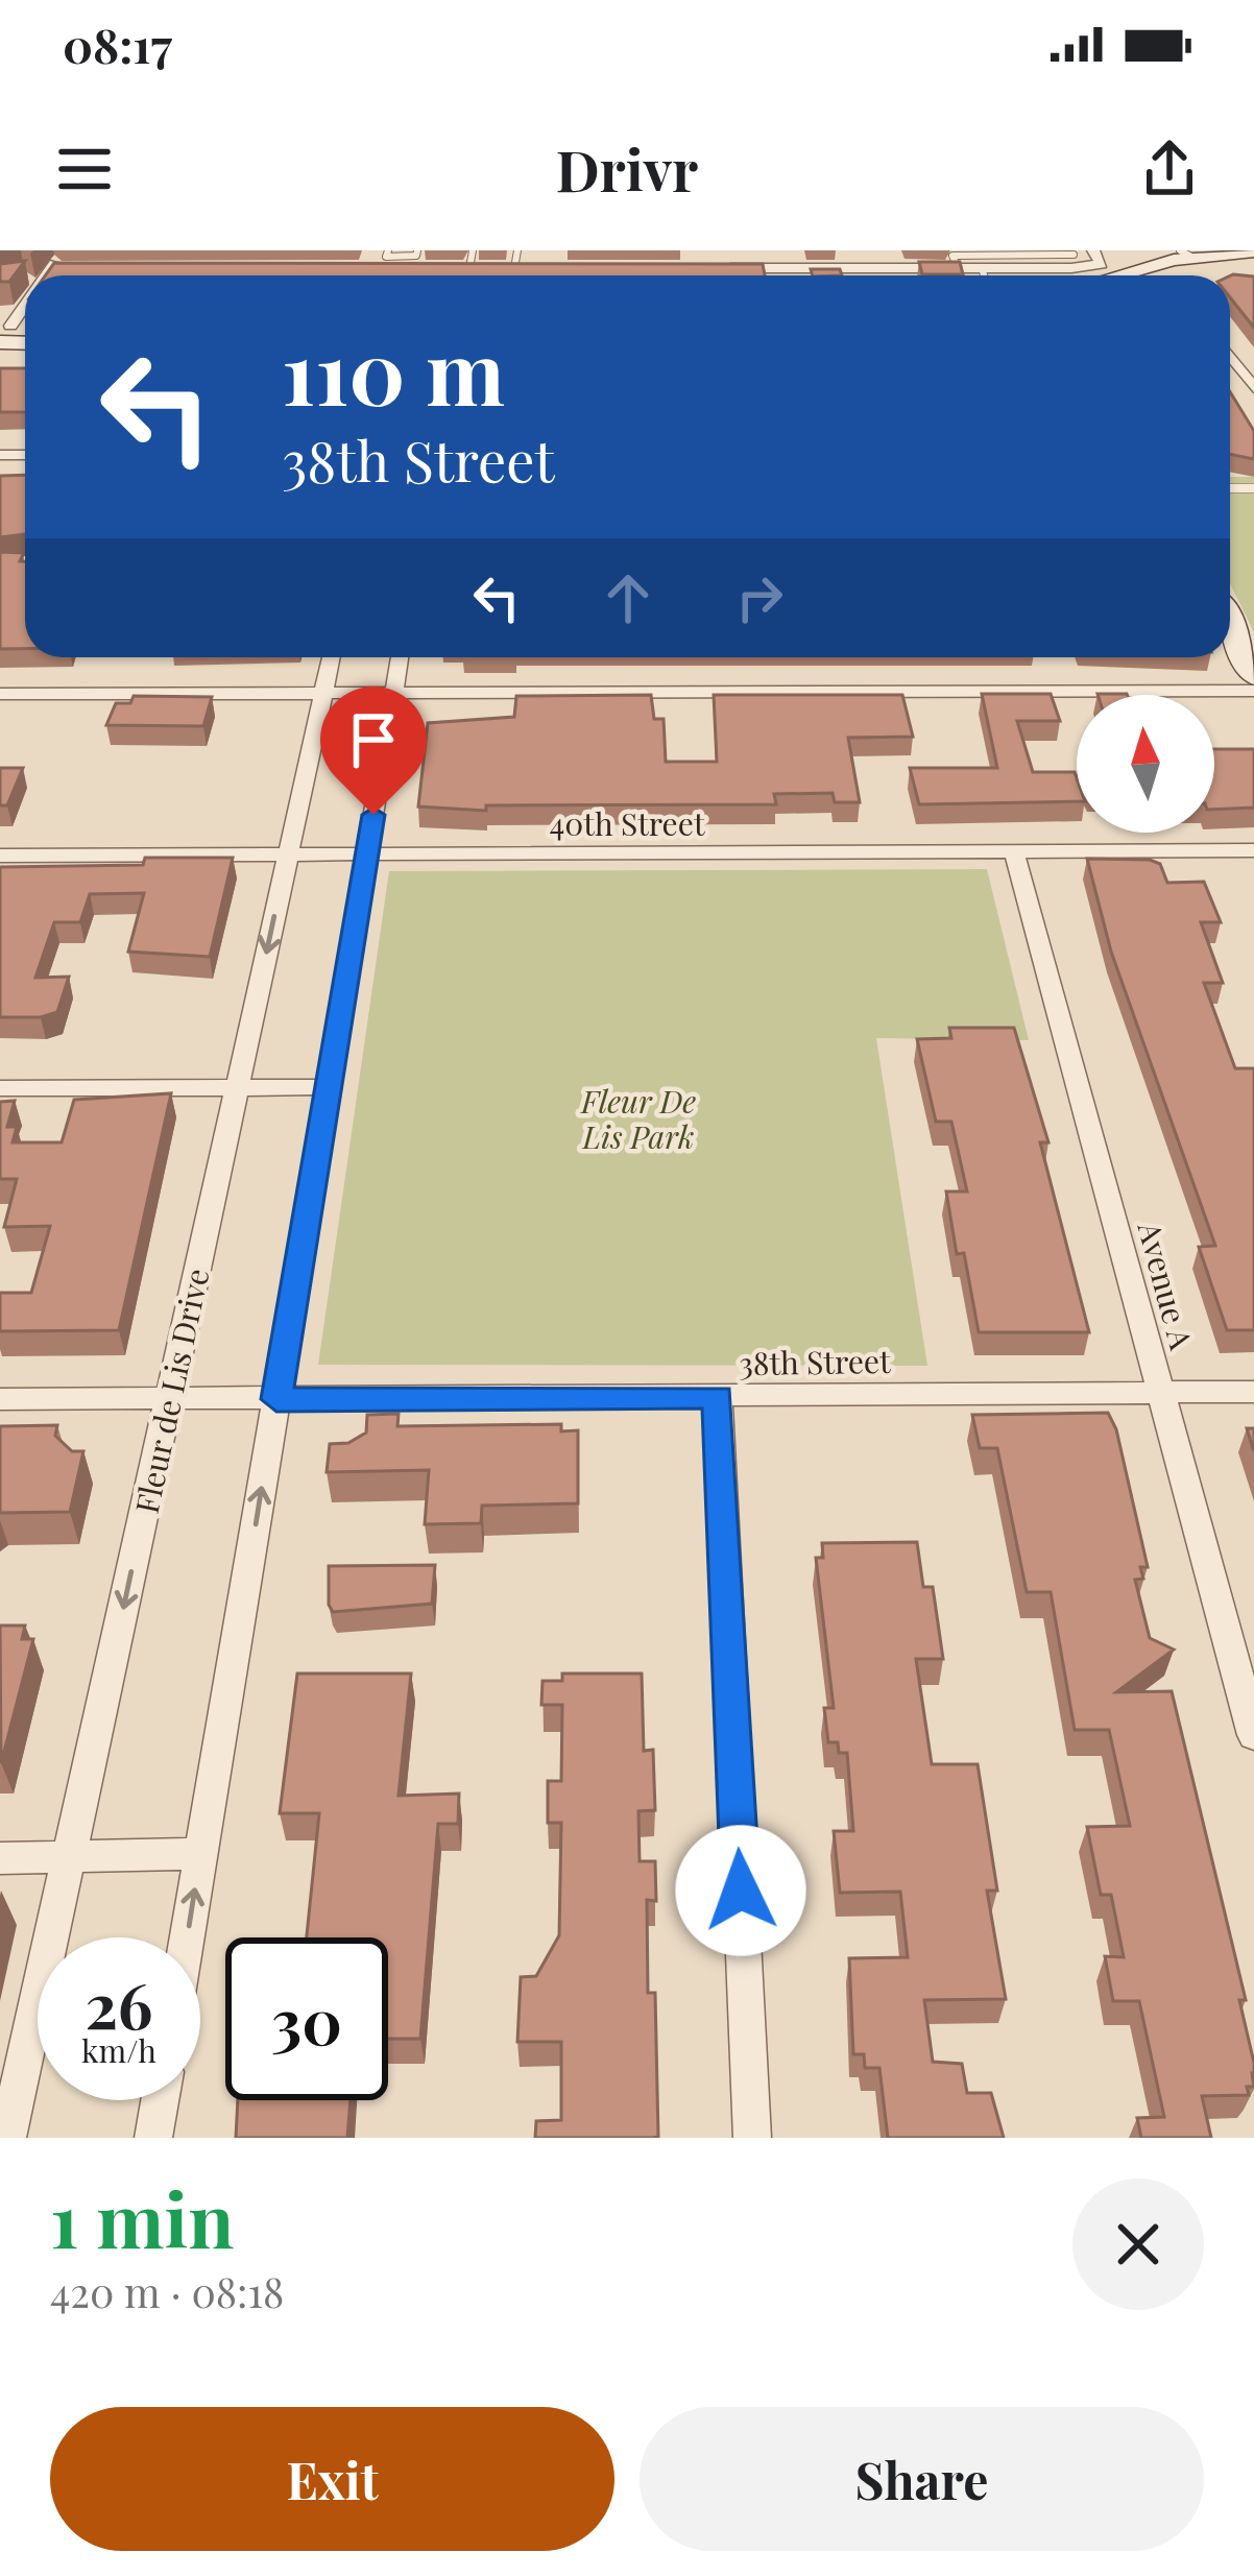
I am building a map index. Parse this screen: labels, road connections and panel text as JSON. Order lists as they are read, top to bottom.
{
  "streets": {
    "street": [
      "40th Street",
      "Avenue A",
      "38th Street",
      "Fleur de Lis Drive"
    ]
  },
  "crossings": [
    ["40th Street", "Avenue A"],
    ["40th Street", "Fleur de Lis Drive"],
    ["Avenue A", "38th Street"],
    ["38th Street", "Fleur de Lis Drive"]
  ],
  "parks": ["Fleur De Lis Park"],
  "north": "top",
  "page": {
    "status": "08:17",
    "header": "Drivr",
    "turn": ["110 m", "38th Street"],
    "speed": "26 km/h",
    "limit": "30",
    "heading": ["1 min", "420 m · 08:18"],
    "buttons": ["Exit", "Share"]
  }
}
